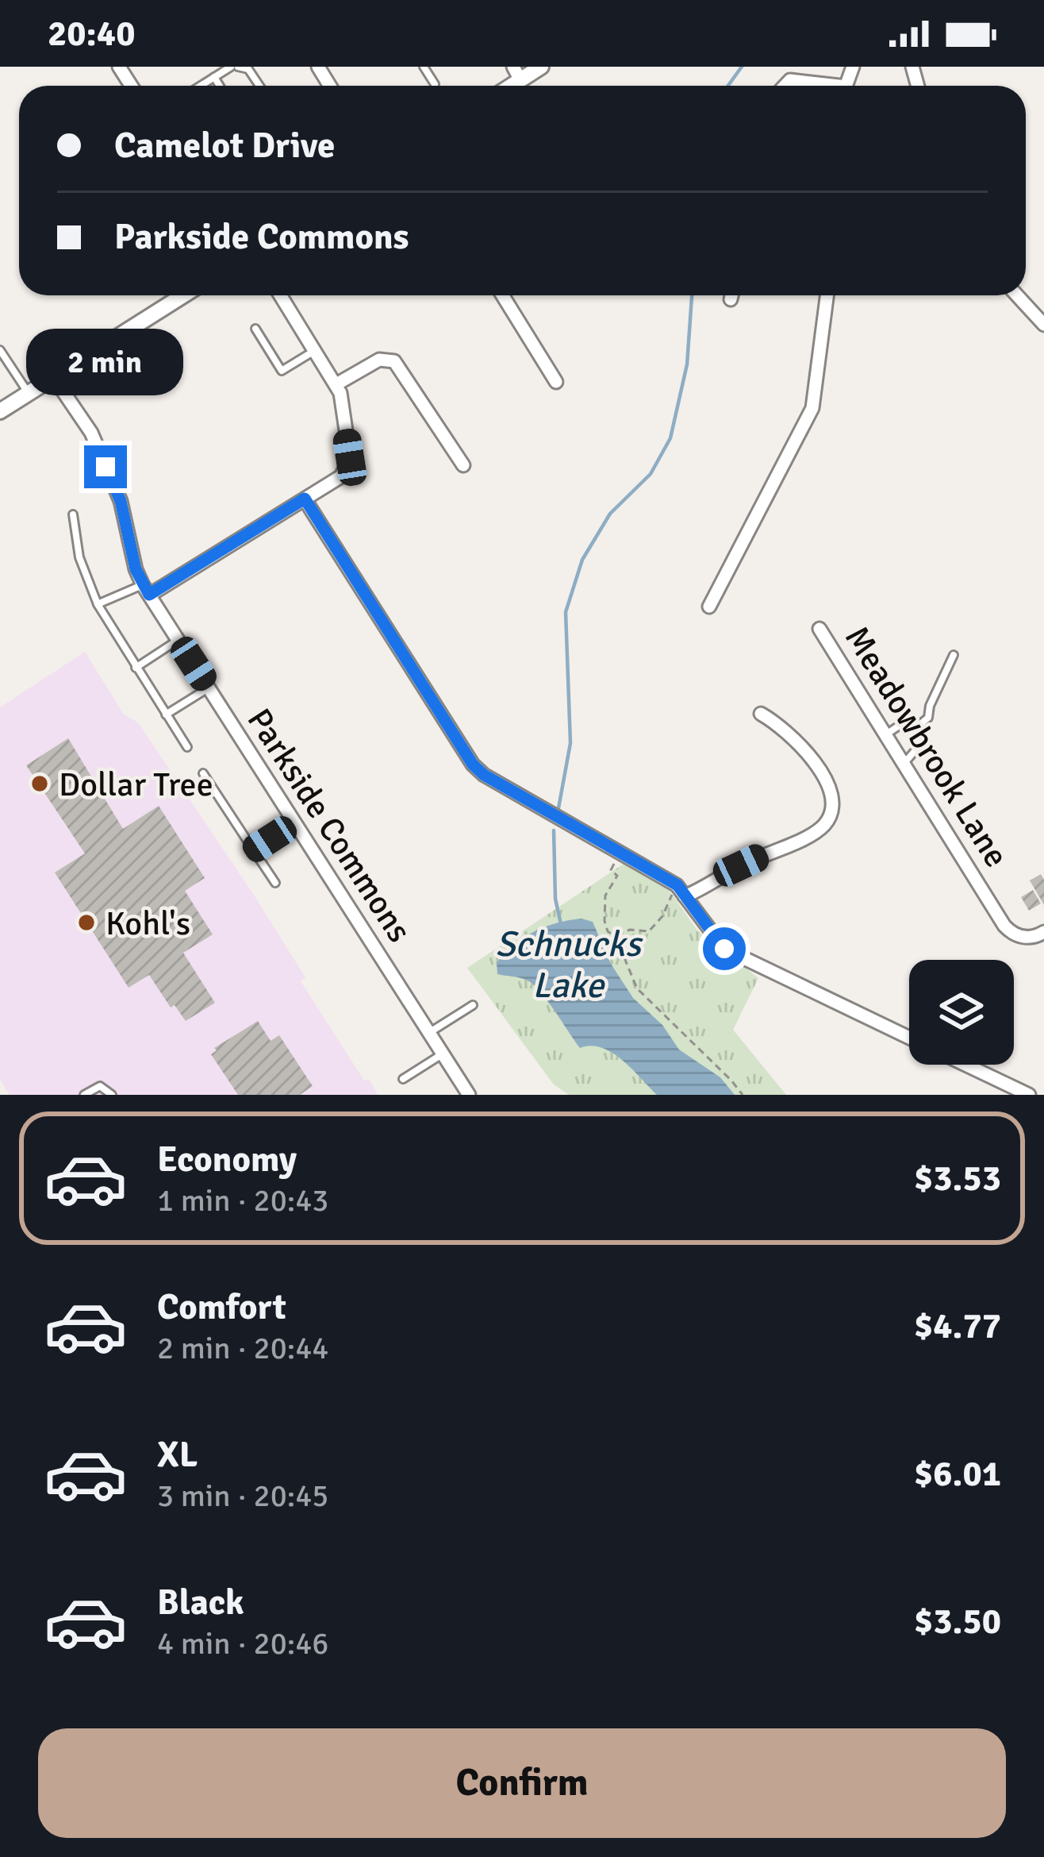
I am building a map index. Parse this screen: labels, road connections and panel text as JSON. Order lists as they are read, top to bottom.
{
  "streets": {
    "street": ["Meadowbrook Lane", "Parkside Commons"]
  },
  "water": ["Schnucks Lake"],
  "places": ["Dollar Tree", "Kohl's"],
  "page": {
    "status": "20:40",
    "banner": ["Camelot Drive", "Parkside Commons"],
    "bubble": "2 min",
    "list": [
      {
        "name": "Economy",
        "note": "1 min · 20:43",
        "value": "$3.53"
      },
      {
        "name": "Comfort",
        "note": "2 min · 20:44",
        "value": "$4.77"
      },
      {
        "name": "XL",
        "note": "3 min · 20:45",
        "value": "$6.01"
      },
      {
        "name": "Black",
        "note": "4 min · 20:46",
        "value": "$3.50"
      }
    ],
    "buttons": "Confirm"
  }
}
